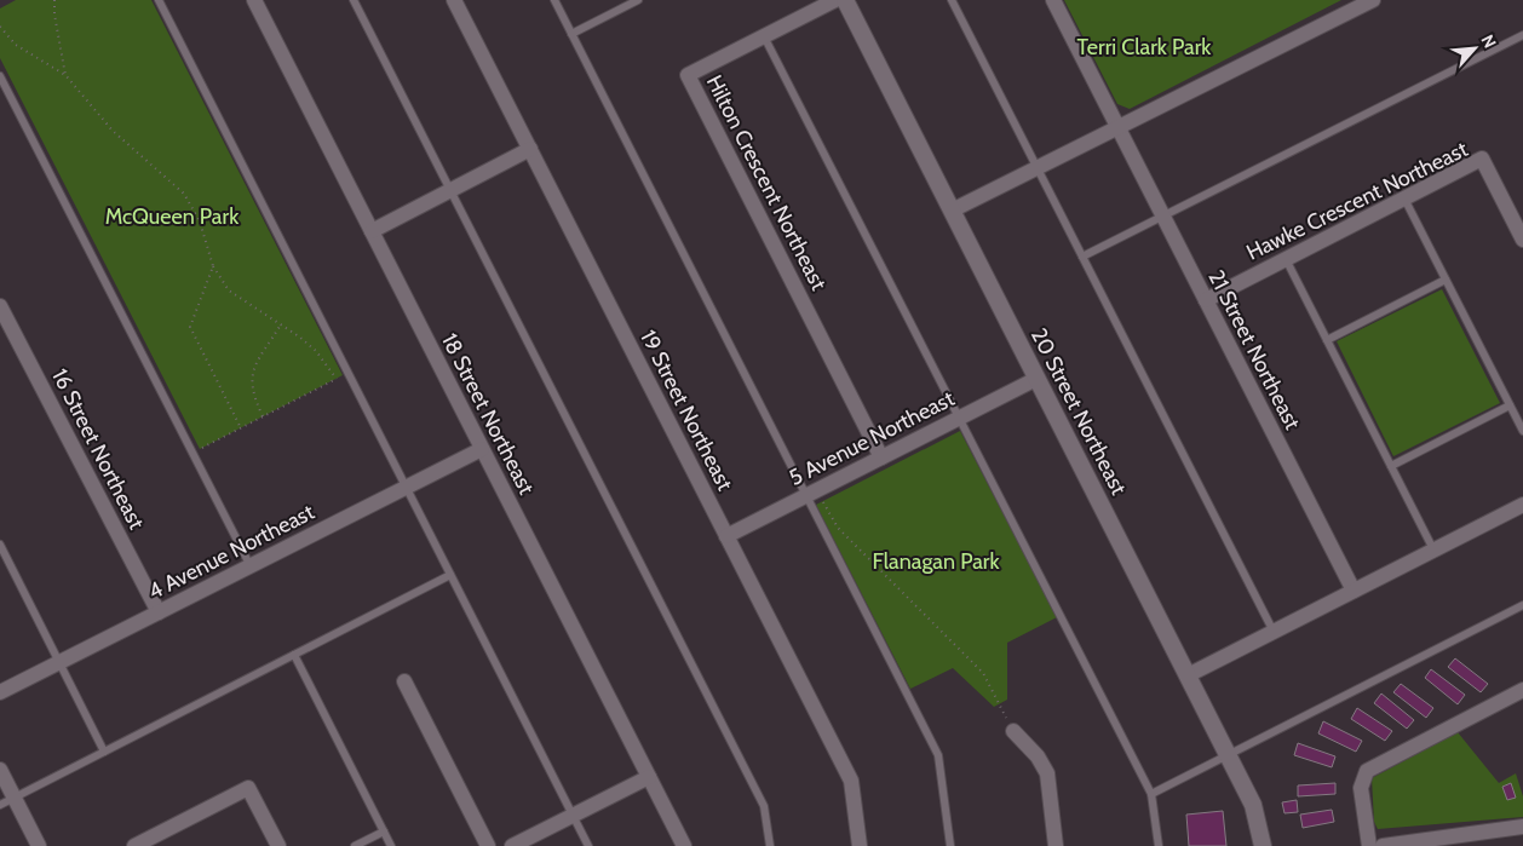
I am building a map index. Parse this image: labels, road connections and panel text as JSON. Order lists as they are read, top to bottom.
{
  "streets": {
    "street": [
      "Hilton Crescent Northeast",
      "Hawke Crescent Northeast",
      "21 Street Northeast",
      "19 Street Northeast",
      "20 Street Northeast",
      "18 Street Northeast",
      "5 Avenue Northeast",
      "16 Street Northeast",
      "4 Avenue Northeast"
    ]
  },
  "crossings": [
    ["Hilton Crescent Northeast", "5 Avenue Northeast"],
    ["Hawke Crescent Northeast", "21 Street Northeast"],
    ["19 Street Northeast", "5 Avenue Northeast"],
    ["20 Street Northeast", "5 Avenue Northeast"],
    ["18 Street Northeast", "4 Avenue Northeast"],
    ["16 Street Northeast", "4 Avenue Northeast"]
  ],
  "parks": ["Terri Clark Park", "McQueen Park", "Flanagan Park"],
  "north": "top right"
}
